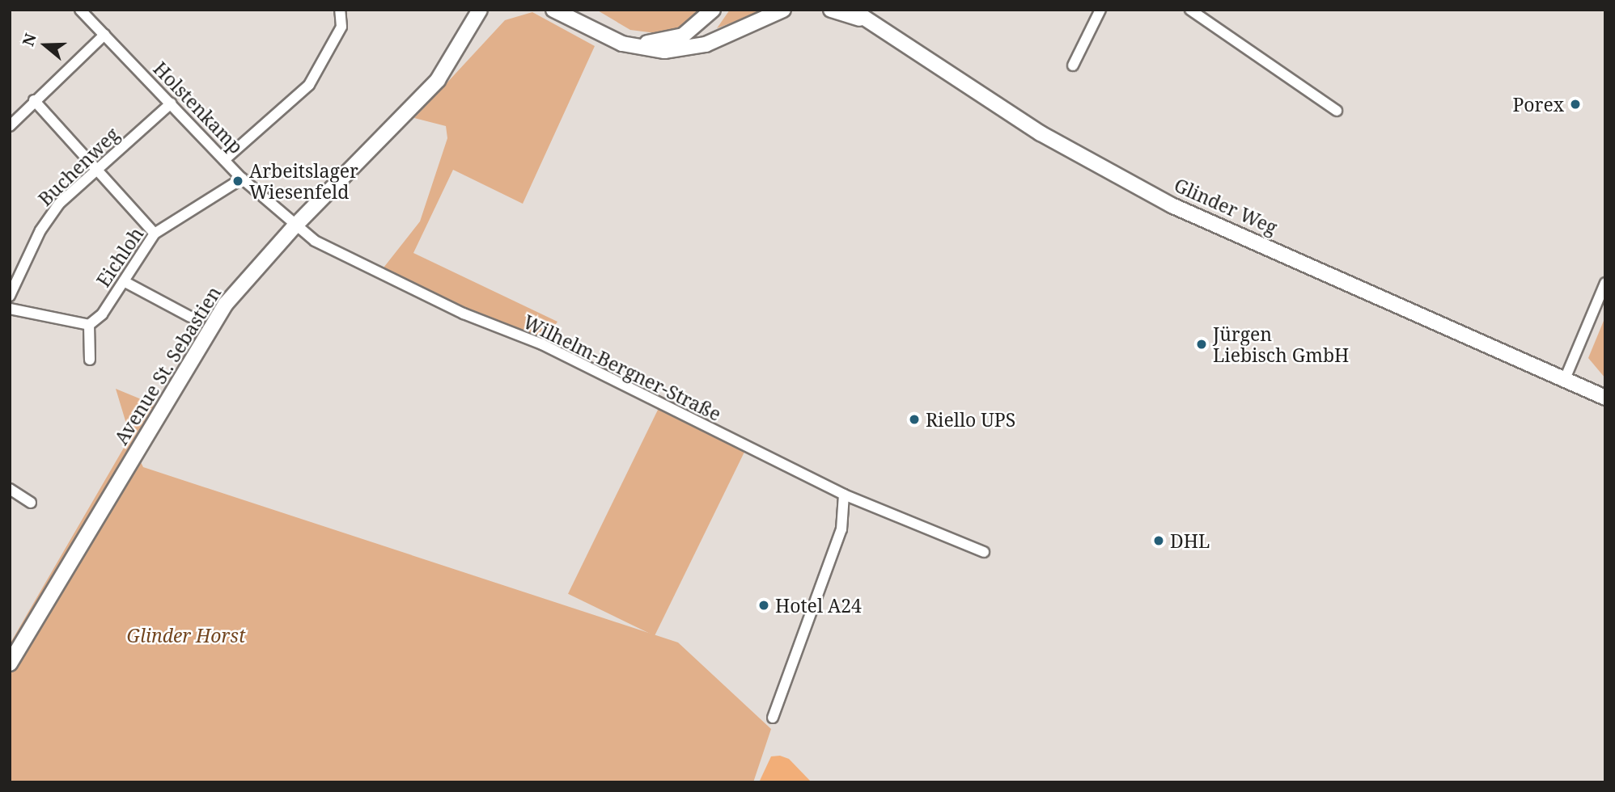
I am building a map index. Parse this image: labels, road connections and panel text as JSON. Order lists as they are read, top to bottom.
{
  "streets": {
    "main road": ["Glinder Weg", "Avenue St. Sebastien"],
    "street": [
      "Holstenkamp",
      "Buchenweg",
      "Eichloh",
      "Wilhelm-Bergner-Straße"
    ]
  },
  "crossings": [
    ["Holstenkamp", "Buchenweg"],
    ["Holstenkamp", "Eichloh"],
    ["Holstenkamp", "Avenue St. Sebastien"],
    ["Holstenkamp", "Wilhelm-Bergner-Straße"],
    ["Avenue St. Sebastien", "Wilhelm-Bergner-Straße"]
  ],
  "parks": ["Glinder Horst"],
  "places": [
    "Porex",
    "Arbeitslager Wiesenfeld",
    "Jürgen Liebisch GmbH",
    "Riello UPS",
    "DHL",
    "Hotel A24"
  ],
  "north": "left"
}
